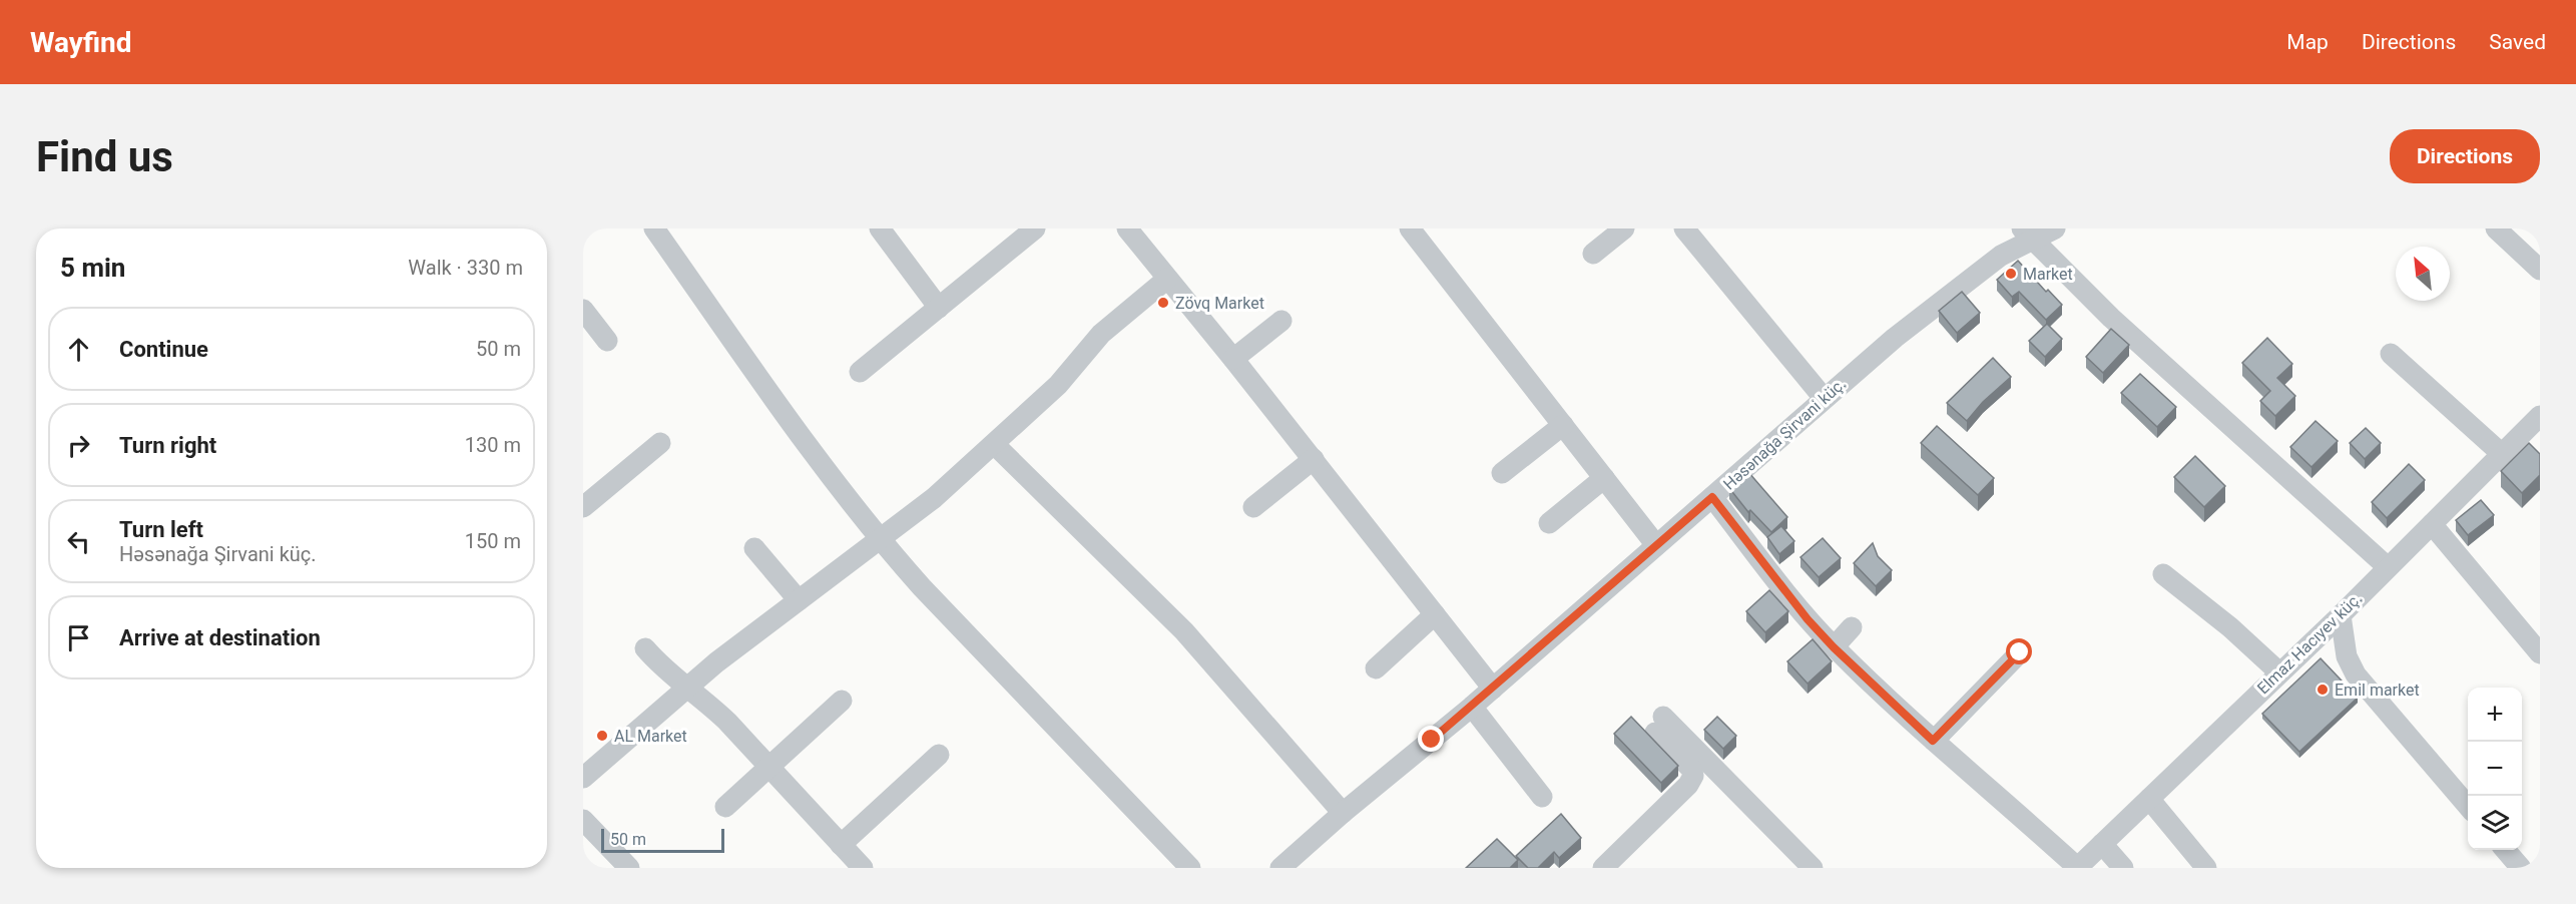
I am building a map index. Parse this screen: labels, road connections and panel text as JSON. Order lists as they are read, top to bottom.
{
  "streets": {
    "street": ["Həsənağa Şirvani küç.", "Elmaz Hacıyev küç."]
  },
  "places": [
    "Market",
    "Zövq Market",
    "Emil market",
    "AL Market"
  ],
  "scale_bar": "50 m",
  "north": "top left",
  "page": {
    "header": "Wayfind",
    "nav": ["Map", "Directions", "Saved"],
    "buttons": "Directions",
    "title": "Find us",
    "heading": ["5 min", "Walk · 330 m"],
    "list": [
      ["Continue", "50 m"],
      ["Turn right", "130 m"],
      ["Turn left", "Həsənağa Şirvani küç.", "150 m"],
      "Arrive at destination"
    ],
    "map_buttons": ["+", "−"],
    "scale": "50 m"
  }
}
